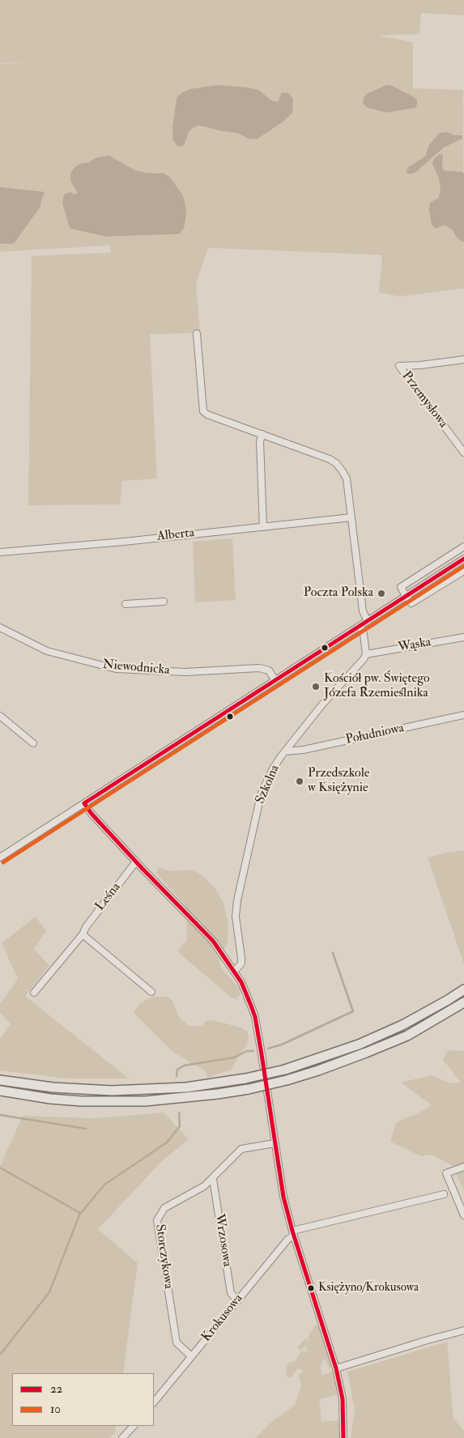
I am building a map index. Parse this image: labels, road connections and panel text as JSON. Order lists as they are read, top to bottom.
{
  "streets": {
    "street": [
      "Przemysłowa",
      "Alberta",
      "Wąska",
      "Niewodnicka",
      "Południowa",
      "Szkolna",
      "Leśna",
      "Wrzosowa",
      "Storczykowa",
      "Krokusowa"
    ]
  },
  "crossings": [
    ["Wąska", "Szkolna"],
    ["Południowa", "Szkolna"],
    ["Wrzosowa", "Storczykowa"],
    ["Wrzosowa", "Krokusowa"],
    ["Storczykowa", "Krokusowa"]
  ],
  "places": [
    "Poczta Polska",
    "Kościół pw. Świętego Józefa Rzemieślnika",
    "Przedszkole w Księżynie",
    "Księżyno/Krokusowa"
  ],
  "lines": ["transit line 22", "transit line 10"],
  "legend": ["22", "10"]
}
